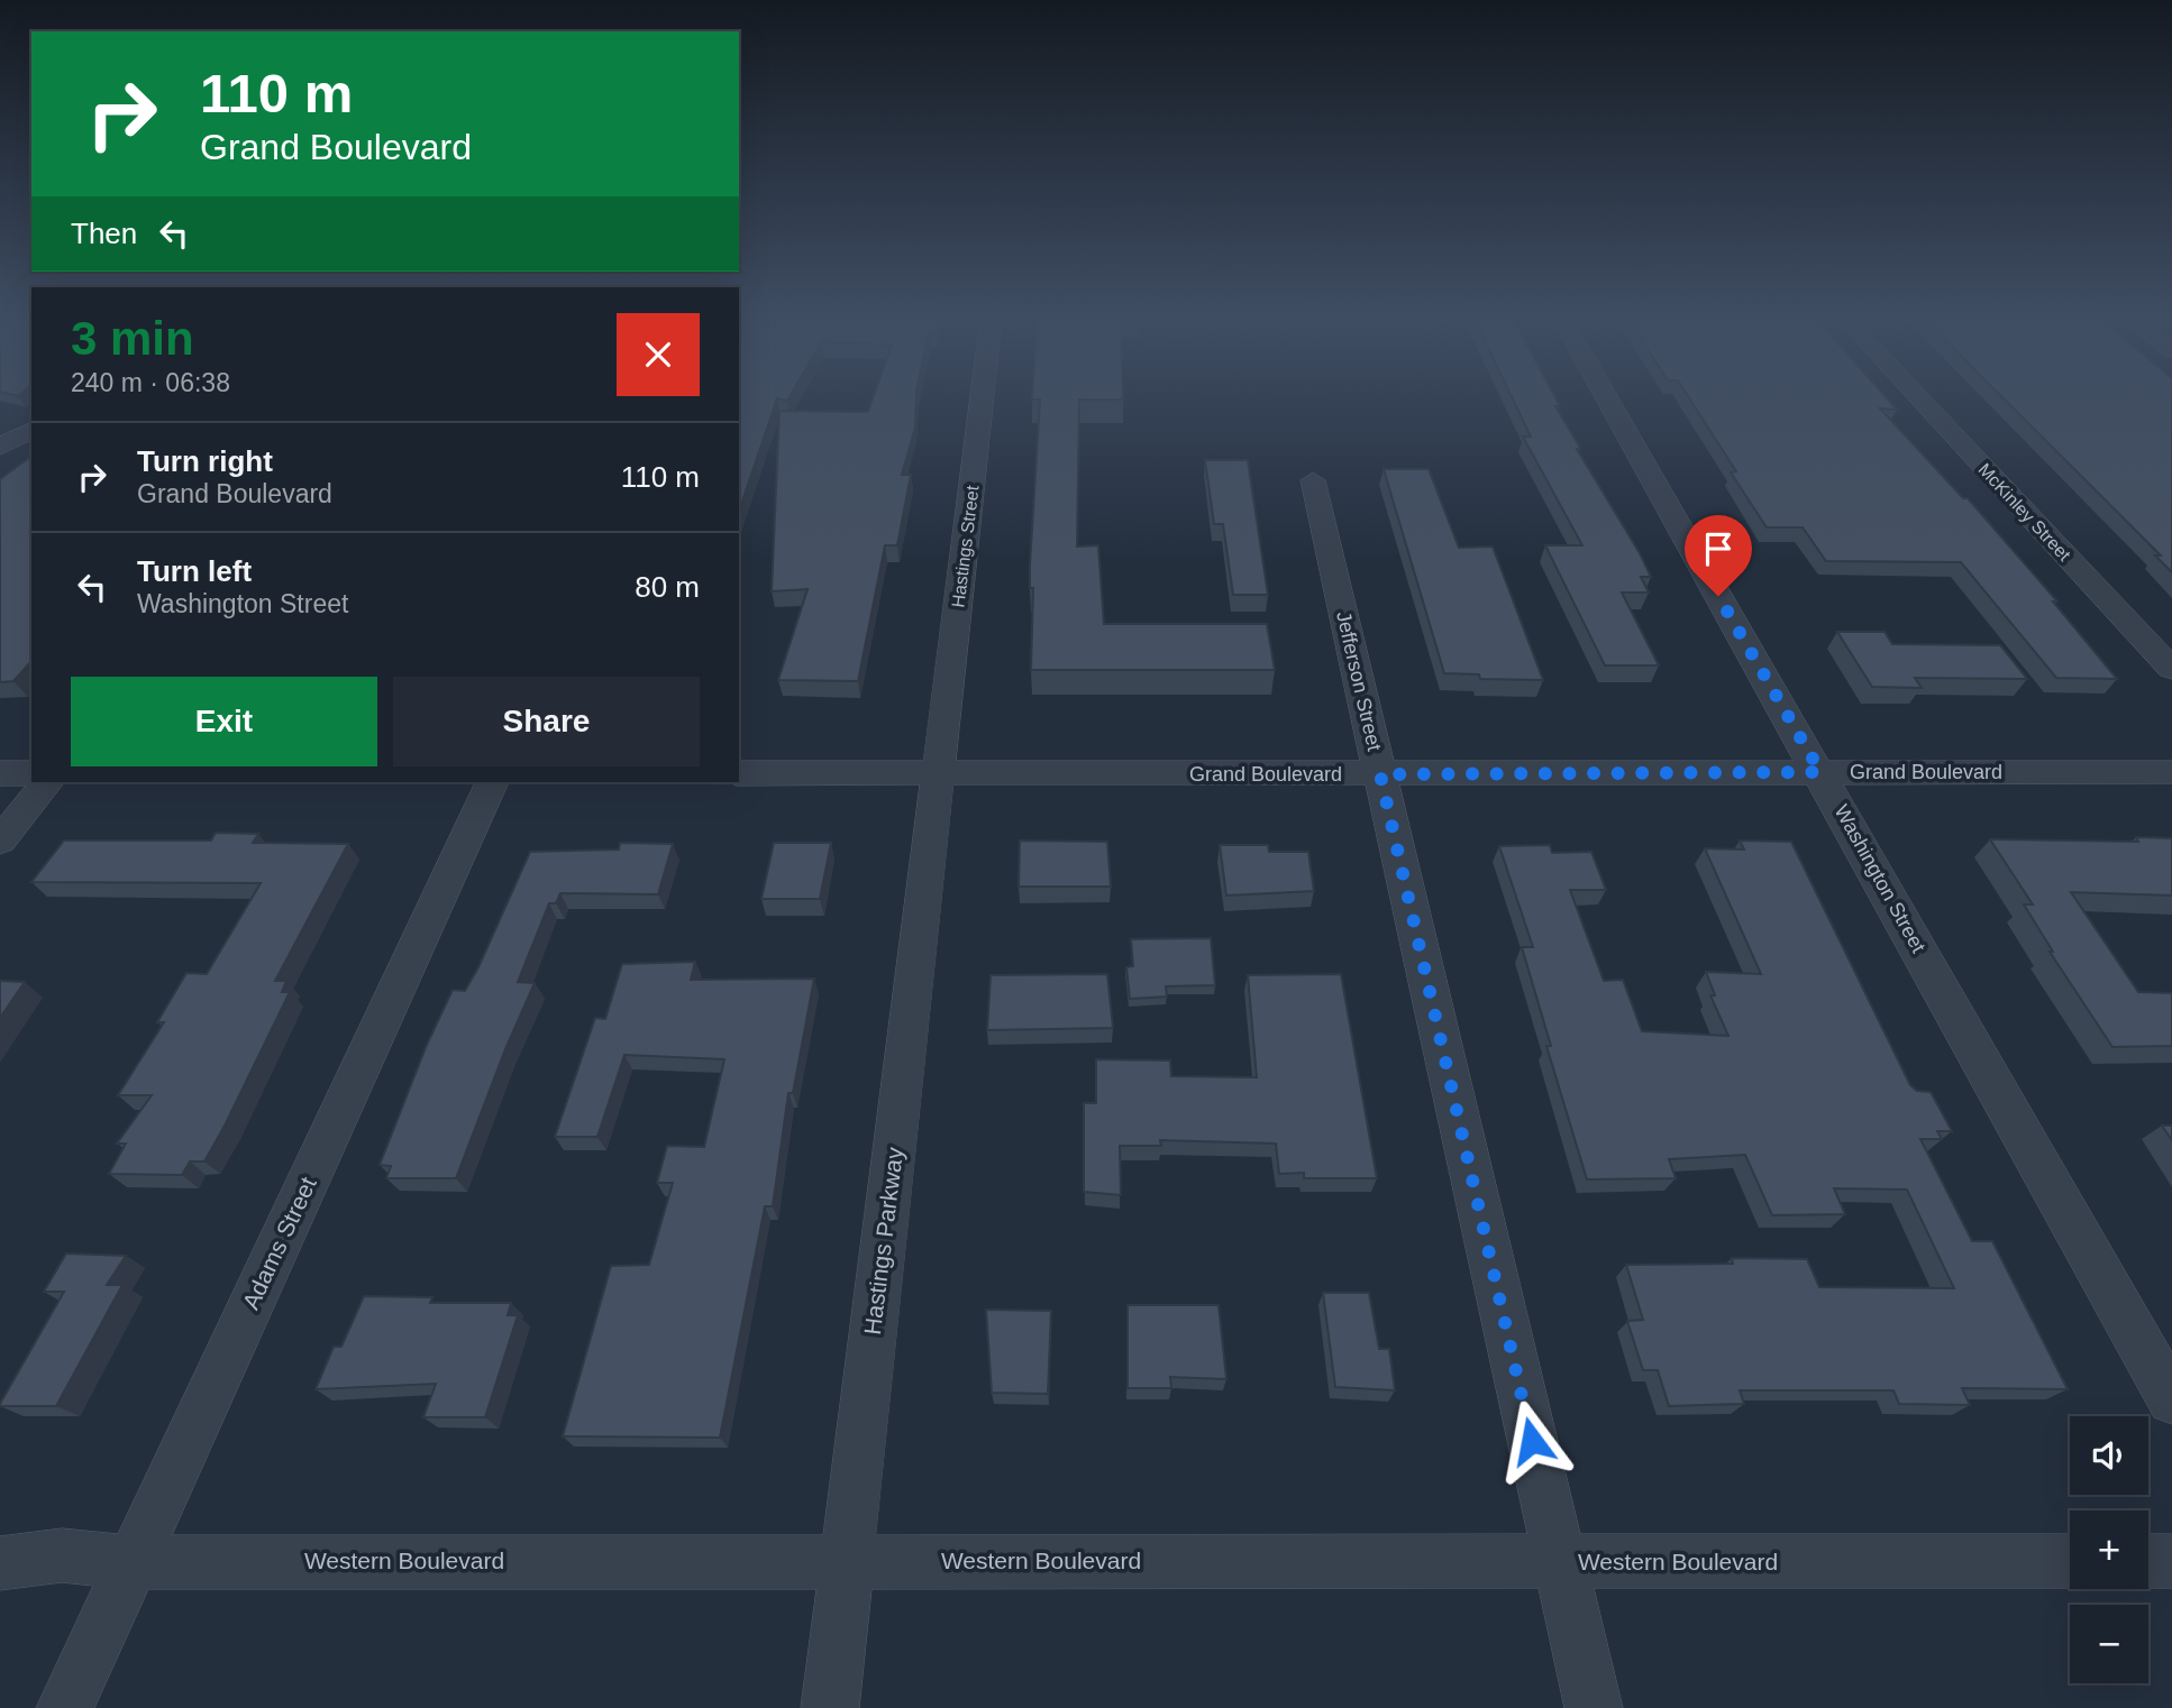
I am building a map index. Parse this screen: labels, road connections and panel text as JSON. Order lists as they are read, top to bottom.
{
  "streets": {
    "street": [
      "McKinley Street",
      "Hastings Street",
      "Jefferson Street",
      "Grand Boulevard",
      "Washington Street",
      "Hastings Parkway",
      "Adams Street",
      "Western Boulevard"
    ]
  },
  "crossings": [
    ["Hastings Street", "Grand Boulevard"],
    ["Hastings Street", "Hastings Parkway"],
    ["Jefferson Street", "Grand Boulevard"],
    ["Jefferson Street", "Western Boulevard"],
    ["Grand Boulevard", "Washington Street"],
    ["Grand Boulevard", "Hastings Parkway"],
    ["Hastings Parkway", "Western Boulevard"],
    ["Adams Street", "Western Boulevard"]
  ],
  "page": {
    "turn": ["110 m", "Grand Boulevard"],
    "then": "Then",
    "heading": ["3 min", "240 m · 06:38"],
    "list": [
      {
        "name": "Turn right",
        "note": "Grand Boulevard",
        "value": "110 m"
      },
      {
        "name": "Turn left",
        "note": "Washington Street",
        "value": "80 m"
      }
    ],
    "buttons": ["Exit", "Share"],
    "map_buttons": ["+", "−"]
  }
}
